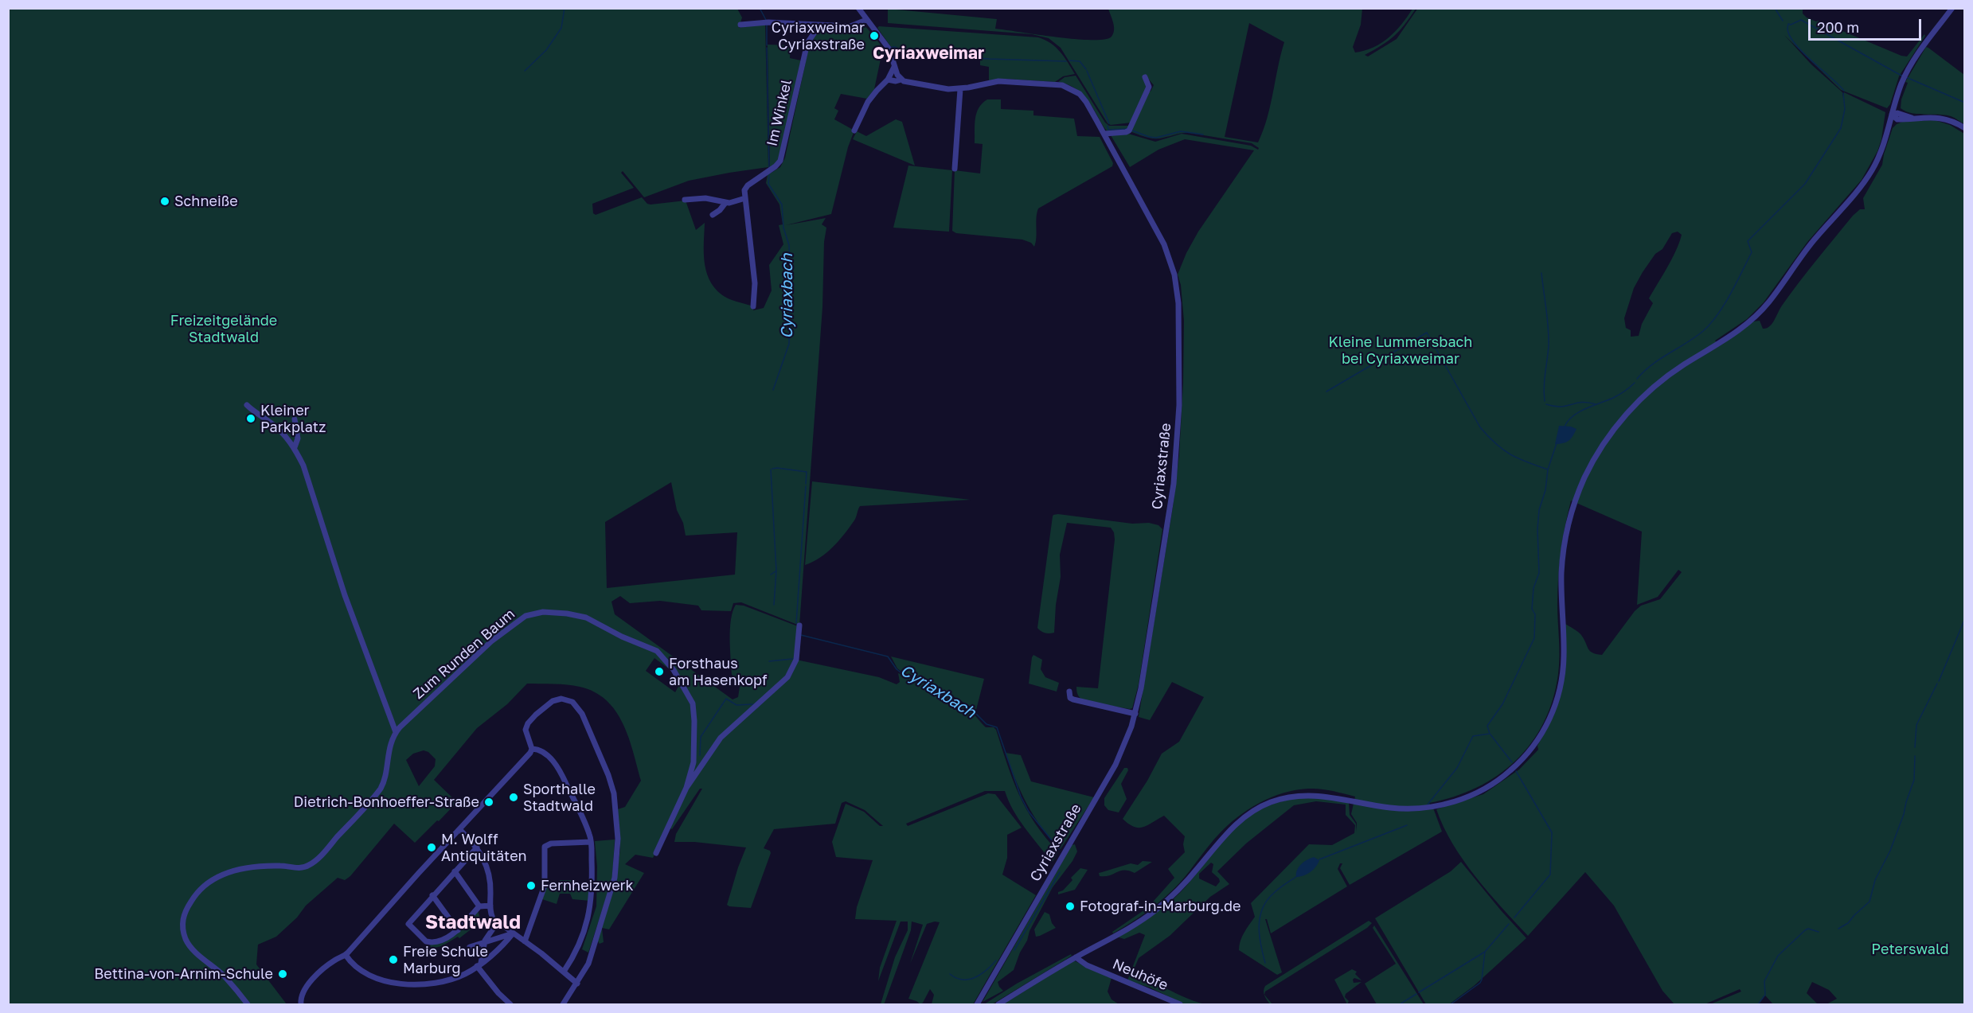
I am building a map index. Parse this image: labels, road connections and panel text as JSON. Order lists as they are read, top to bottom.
{
  "streets": {
    "street": [
      "Im Winkel",
      "Cyriaxstraße",
      "Zum Runden Baum",
      "Neuhöfe"
    ]
  },
  "districts": ["Cyriaxweimar", "Stadtwald"],
  "water": ["Cyriaxbach"],
  "parks": ["Freizeitgelände Stadtwald", "Kleine Lummersbach bei Cyriaxweimar", "Peterswald"],
  "places": [
    "Cyriaxweimar Cyriaxstraße",
    "Schneiße",
    "Kleiner Parkplatz",
    "Forsthaus am Hasenkopf",
    "Sporthalle Stadtwald",
    "Dietrich-Bonhoeffer-Straße",
    "M. Wolff Antiquitäten",
    "Fernheizwerk",
    "Fotograf-in-Marburg.de",
    "Freie Schule Marburg",
    "Bettina-von-Arnim-Schule"
  ],
  "scale_bar": "200 m"
}
